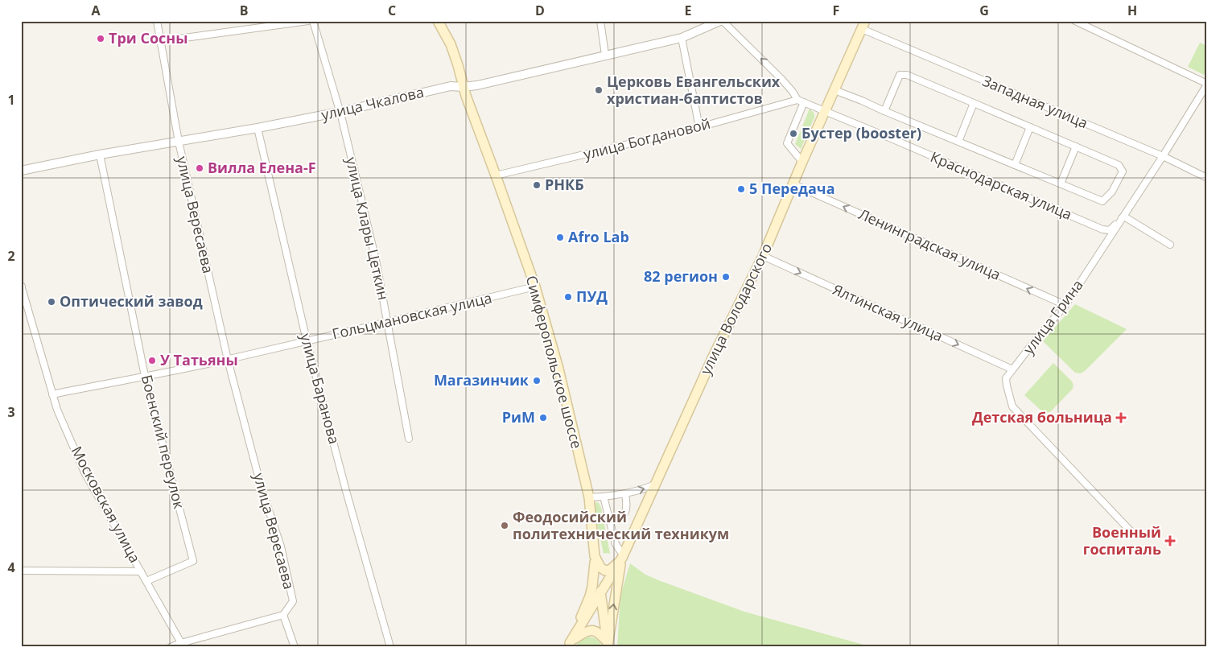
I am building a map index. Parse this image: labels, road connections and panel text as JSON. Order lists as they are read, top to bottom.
{
  "streets": {
    "main road": ["улица Володарского", "Симферопольское шоссе"],
    "street": [
      "Западная улица",
      "улица Чкалова",
      "улица Богдановой",
      "Краснодарская улица",
      "улица Вересаева",
      "улица Клары Цеткин",
      "Ленинградская улица",
      "Ялтинская улица",
      "Гольцмановская улица",
      "улица Грина",
      "улица Баранова",
      "Боенский переулок",
      "Московская улица"
    ]
  },
  "crossings": [
    ["Западная улица", "улица Володарского"],
    ["Западная улица", "улица Грина"],
    ["улица Чкалова", "улица Вересаева"],
    ["улица Чкалова", "улица Клары Цеткин"],
    ["улица Чкалова", "Симферопольское шоссе"],
    ["улица Чкалова", "улица Баранова"],
    ["улица Чкалова", "Боенский переулок"],
    ["улица Богдановой", "Симферопольское шоссе"],
    ["Краснодарская улица", "улица Володарского"],
    ["Краснодарская улица", "улица Грина"],
    ["улица Вересаева", "Гольцмановская улица"],
    ["улица Клары Цеткин", "Гольцмановская улица"],
    ["Ленинградская улица", "улица Володарского"],
    ["Ленинградская улица", "улица Грина"],
    ["улица Володарского", "Ялтинская улица"],
    ["улица Володарского", "Симферопольское шоссе"],
    ["Ялтинская улица", "улица Грина"],
    ["Гольцмановская улица", "Симферопольское шоссе"],
    ["Гольцмановская улица", "улица Баранова"],
    ["Гольцмановская улица", "Боенский переулок"],
    ["Гольцмановская улица", "Московская улица"],
    ["Боенский переулок", "Московская улица"]
  ],
  "one_way": ["Ленинградская улица", "Ялтинская улица"],
  "places": {
    "other": [
      "Три Сосны",
      "Церковь Евангельских христиан-баптистов",
      "Бустер (booster)",
      "Вилла Елена-F",
      "РНКБ",
      "5 Передача",
      "Afro Lab",
      "82 регион",
      "ПУД",
      "Оптический завод",
      "У Татьяны",
      "Магазинчик",
      "РиМ",
      "Феодосийский политехнический техникум"
    ],
    "health": ["Детская больница", "Военный госпиталь"]
  },
  "grid": {
    "columns": [
      "A",
      "B",
      "C",
      "D",
      "E",
      "F",
      "G",
      "H"
    ],
    "rows": [
      "1",
      "2",
      "3",
      "4"
    ]
  }
}
